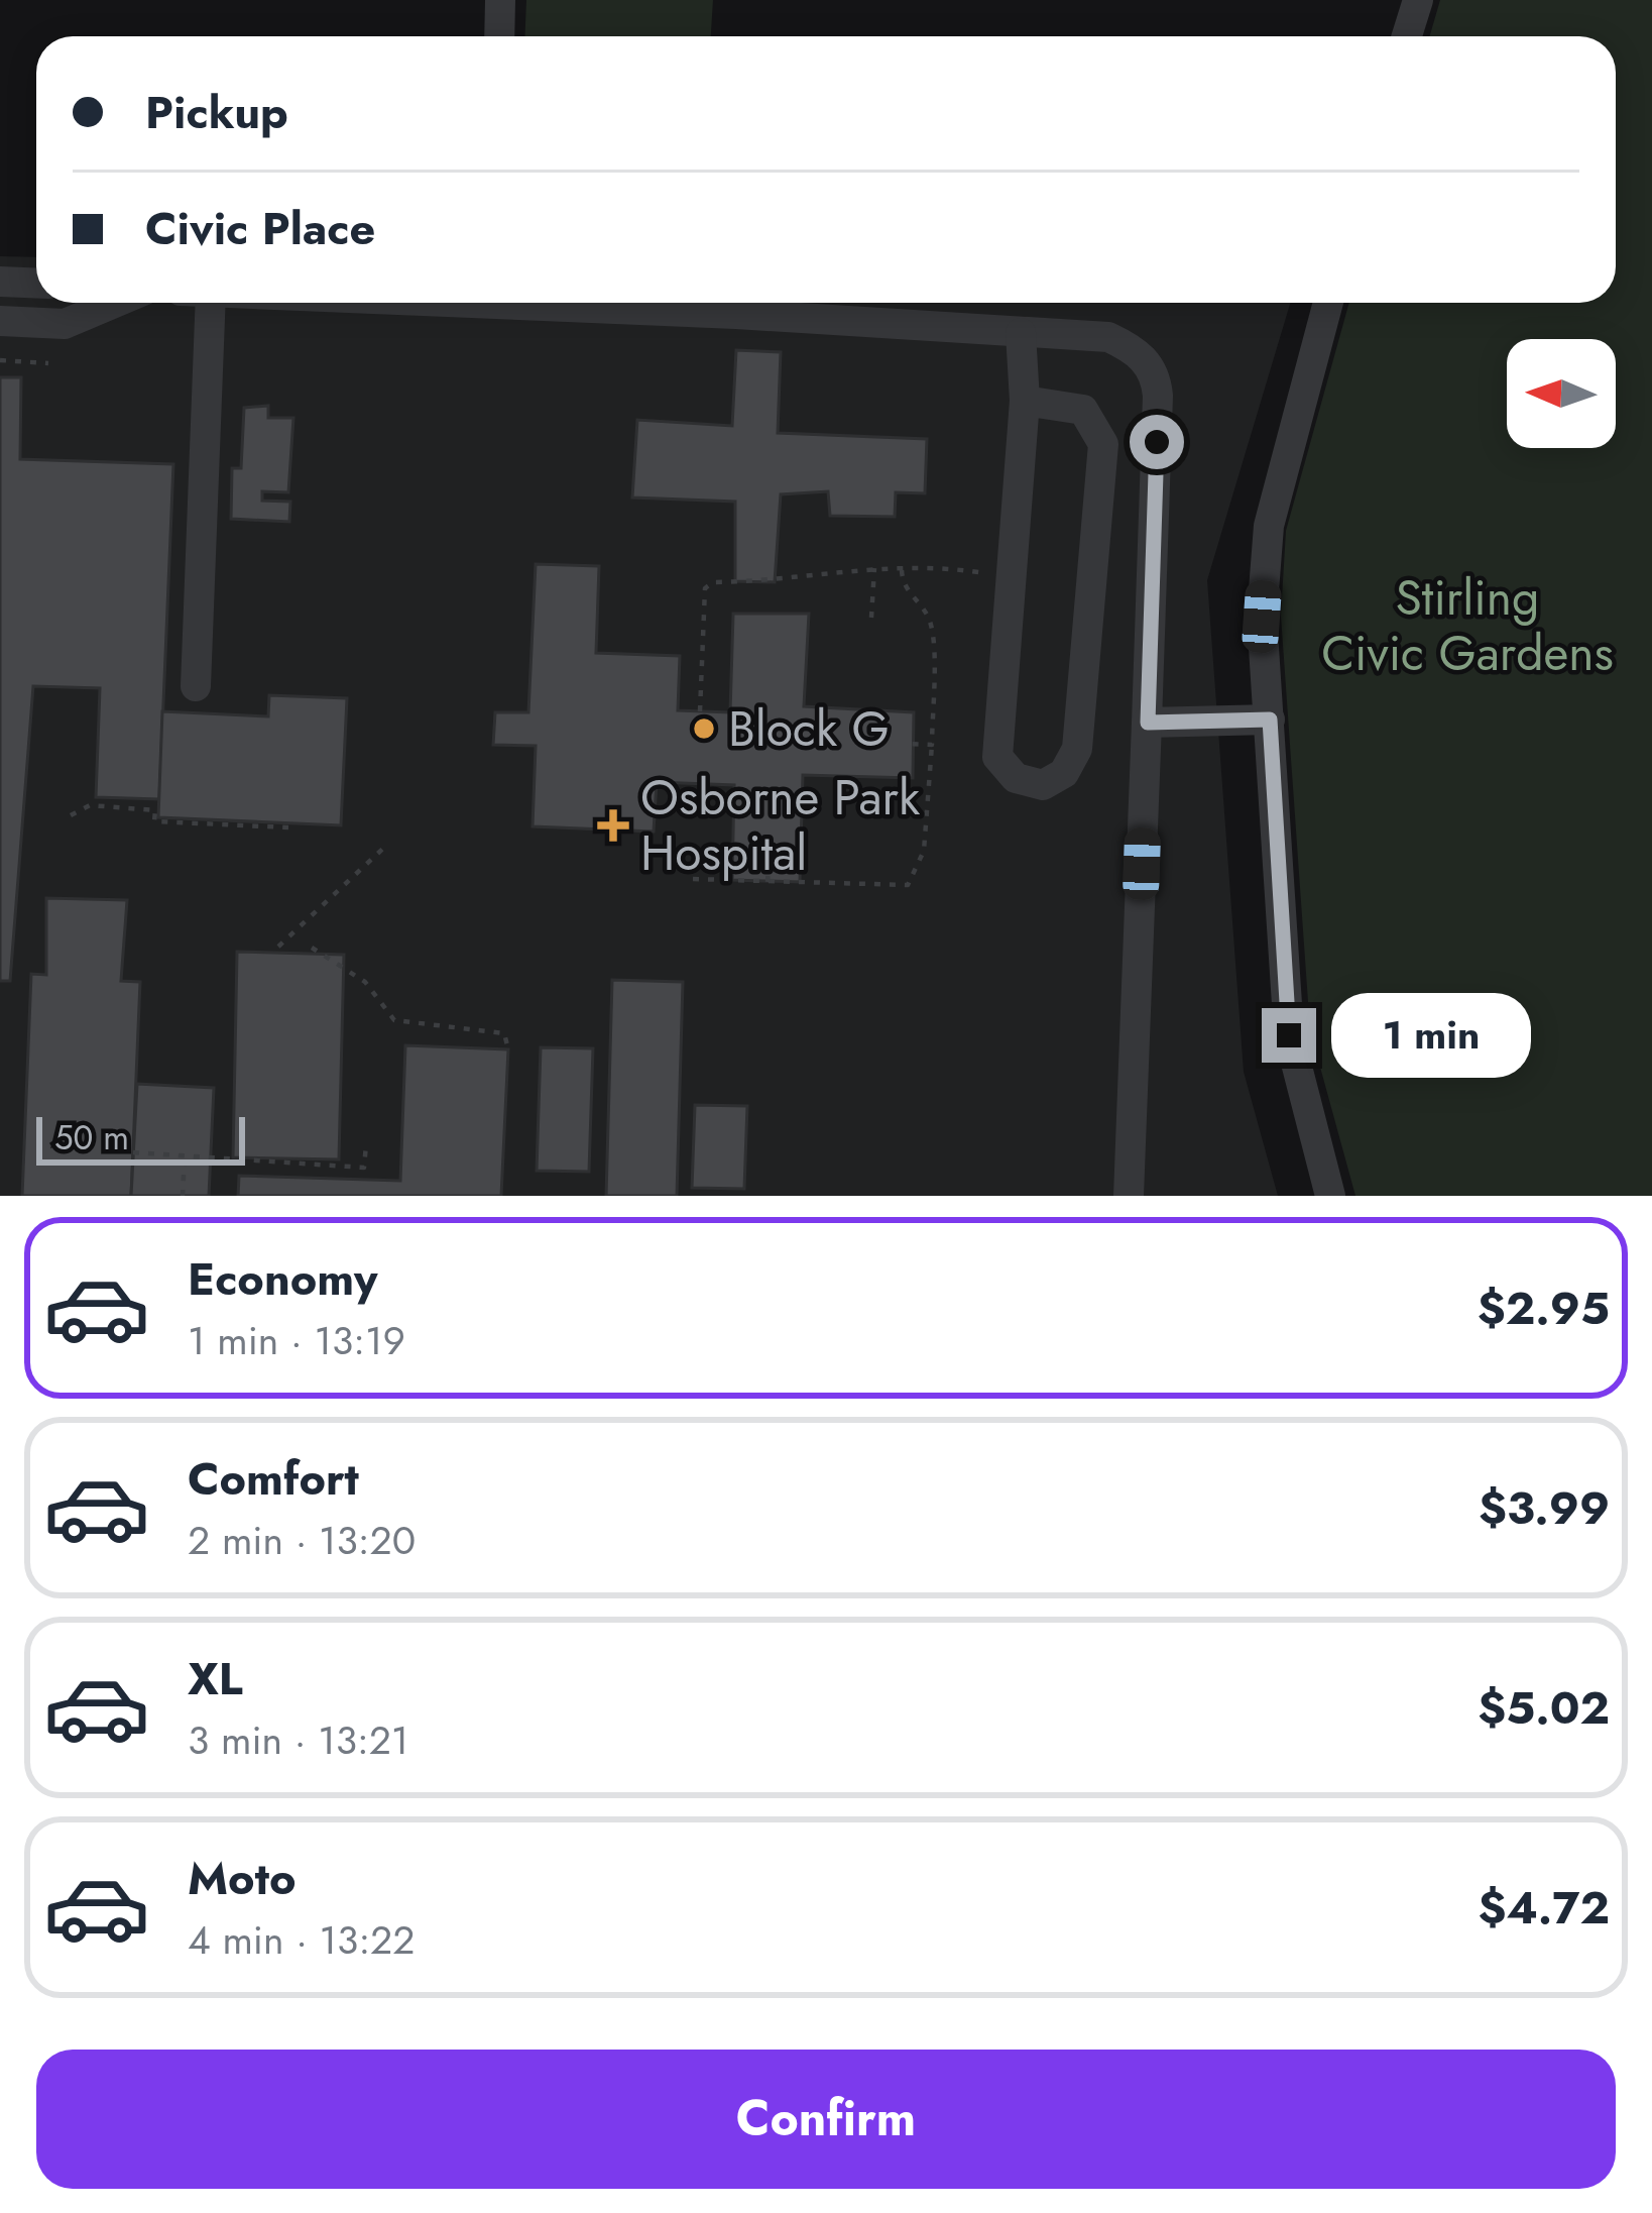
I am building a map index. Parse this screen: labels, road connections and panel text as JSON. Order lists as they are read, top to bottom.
{
  "parks": ["Stirling Civic Gardens"],
  "places": {
    "other": ["Block G"],
    "health": ["Osborne Park Hospital"]
  },
  "scale_bar": "50 m",
  "north": "left",
  "page": {
    "banner": ["Pickup", "Civic Place"],
    "bubble": "1 min",
    "scale": "50 m",
    "list": [
      {
        "name": "Economy",
        "note": "1 min · 13:19",
        "value": "$2.95"
      },
      {
        "name": "Comfort",
        "note": "2 min · 13:20",
        "value": "$3.99"
      },
      {
        "name": "XL",
        "note": "3 min · 13:21",
        "value": "$5.02"
      },
      {
        "name": "Moto",
        "note": "4 min · 13:22",
        "value": "$4.72"
      }
    ],
    "buttons": "Confirm"
  }
}
